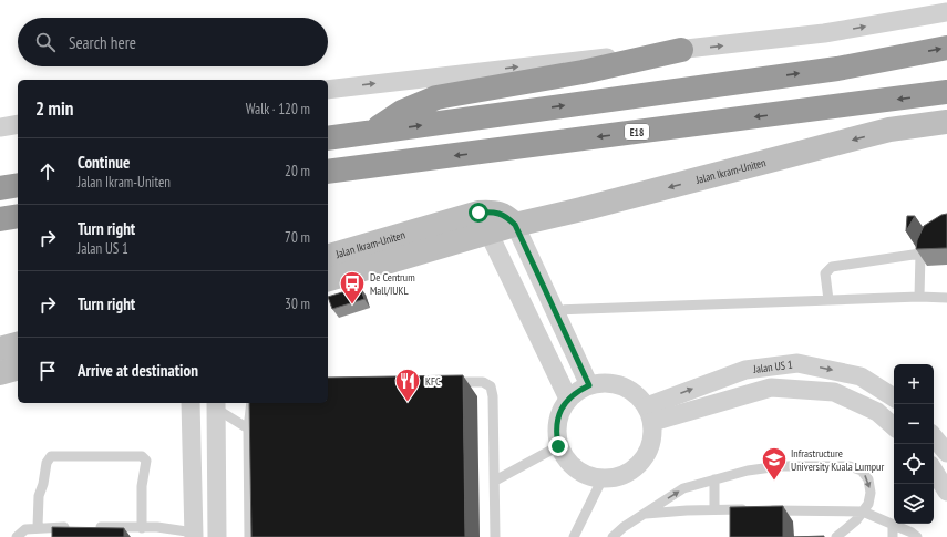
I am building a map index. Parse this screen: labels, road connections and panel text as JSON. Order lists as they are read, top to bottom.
{
  "streets": {
    "highway": ["E18"],
    "main road": ["Jalan Ikram-Uniten"],
    "street": ["Jalan US 1"]
  },
  "one_way": ["Jalan Ikram-Uniten"],
  "places": {
    "bus stop": ["De Centrum Mall/IUKL"],
    "restaurant": ["KFC"],
    "school or university": ["Infrastructure University Kuala Lumpur"]
  },
  "page": {
    "search": "Search here",
    "heading": ["2 min", "Walk · 120 m"],
    "list": [
      ["Continue", "Jalan Ikram-Uniten", "20 m"],
      ["Turn right", "Jalan US 1", "70 m"],
      ["Turn right", "30 m"],
      "Arrive at destination"
    ],
    "map_buttons": ["+", "−"]
  }
}
